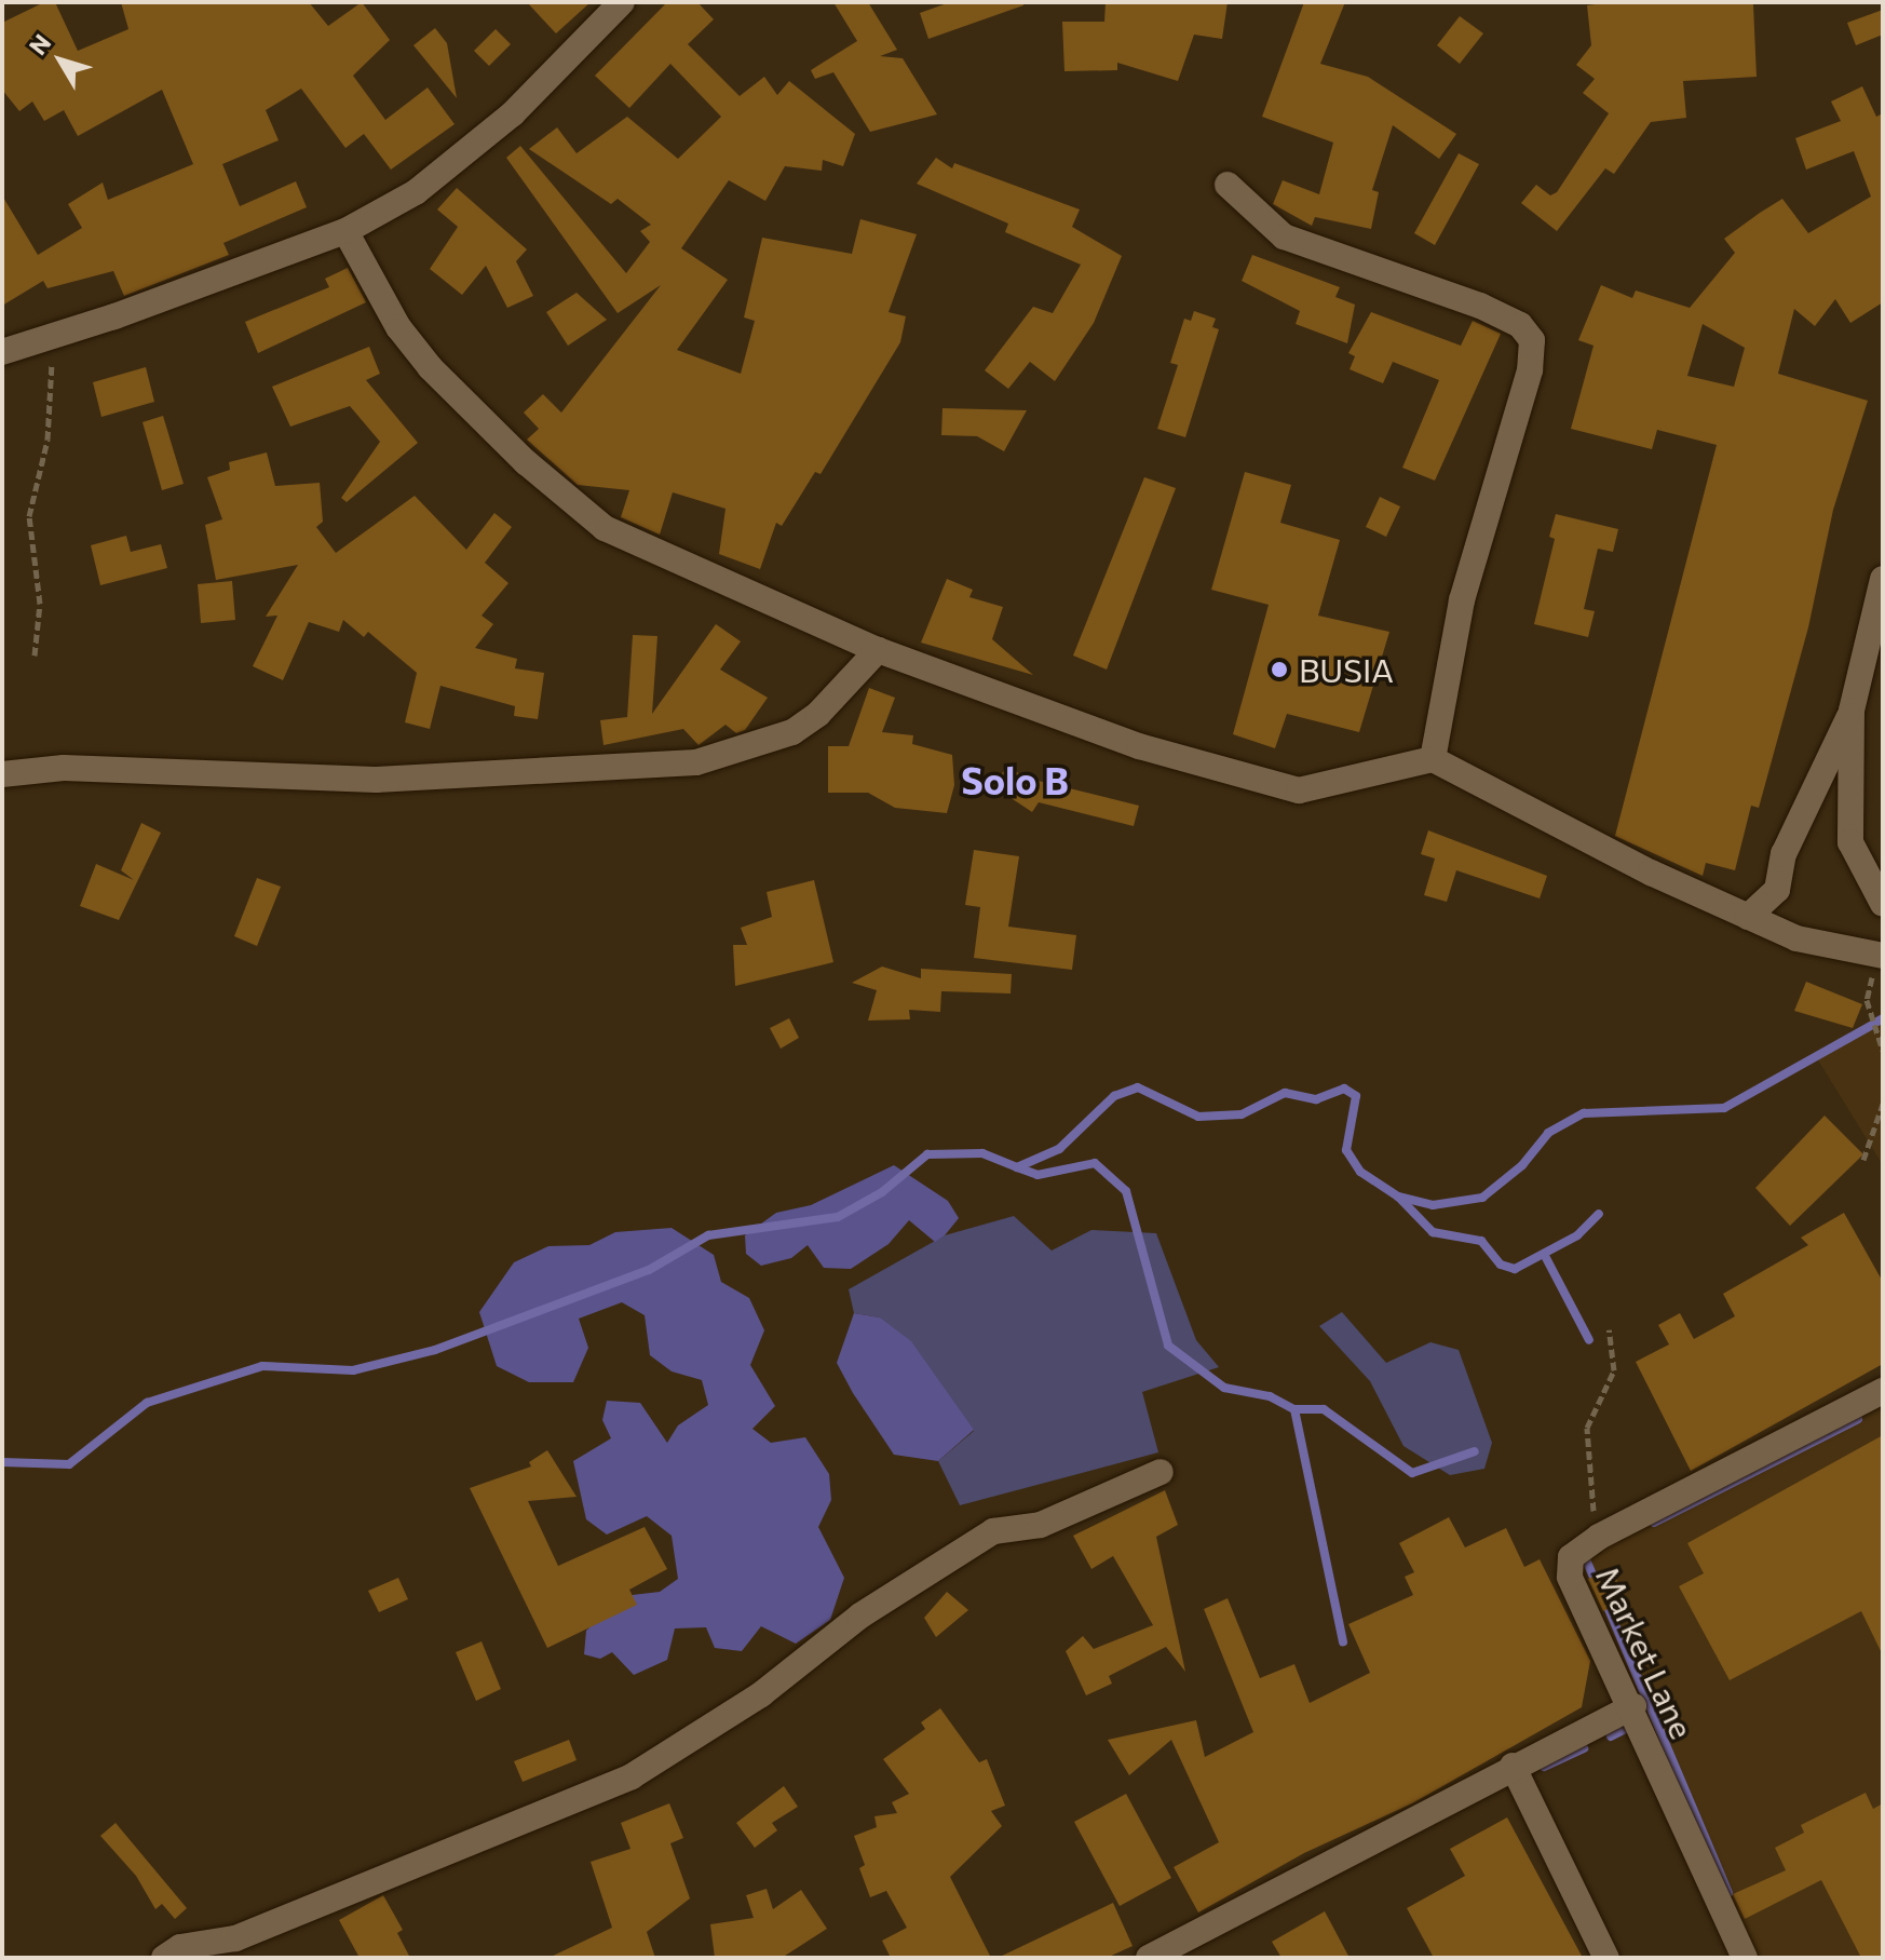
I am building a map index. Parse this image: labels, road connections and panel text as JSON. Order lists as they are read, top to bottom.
{
  "streets": {
    "street": ["Market Lane"]
  },
  "districts": ["Solo B"],
  "places": ["BUSIA"],
  "north": "top left"
}
